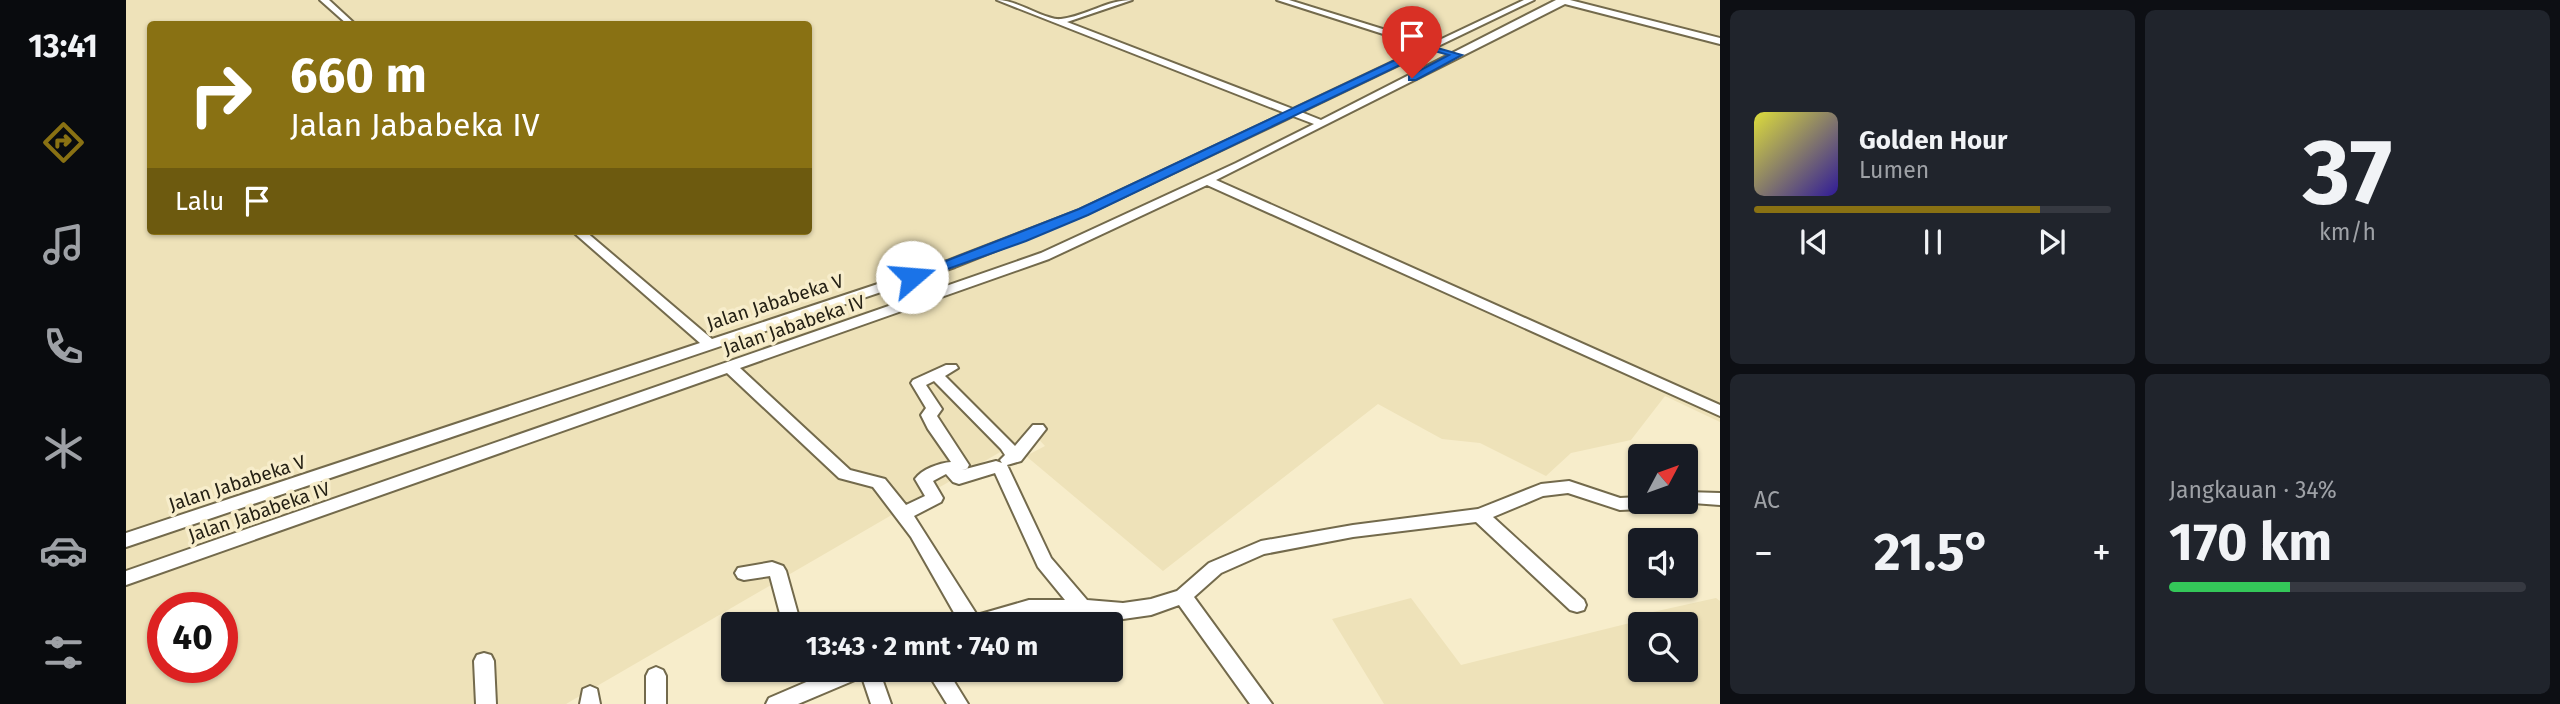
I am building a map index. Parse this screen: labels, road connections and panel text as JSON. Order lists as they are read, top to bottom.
{
  "streets": {
    "street": ["Jalan Jababeka V", "Jalan Jababeka IV"]
  },
  "north": "top right",
  "page": {
    "tabs": "13:41",
    "tile": [
      ["37", "km/h"],
      "AC",
      ["Jangkauan · 34%", "170 km"]
    ],
    "turn": ["660 m", "Jalan Jababeka IV"],
    "song": ["Golden Hour", "Lumen"],
    "then": "Lalu",
    "heat": ["−", "21.5°", "+"],
    "limit": "40",
    "trip": "13:43 · 2 mnt · 740 m"
  }
}
